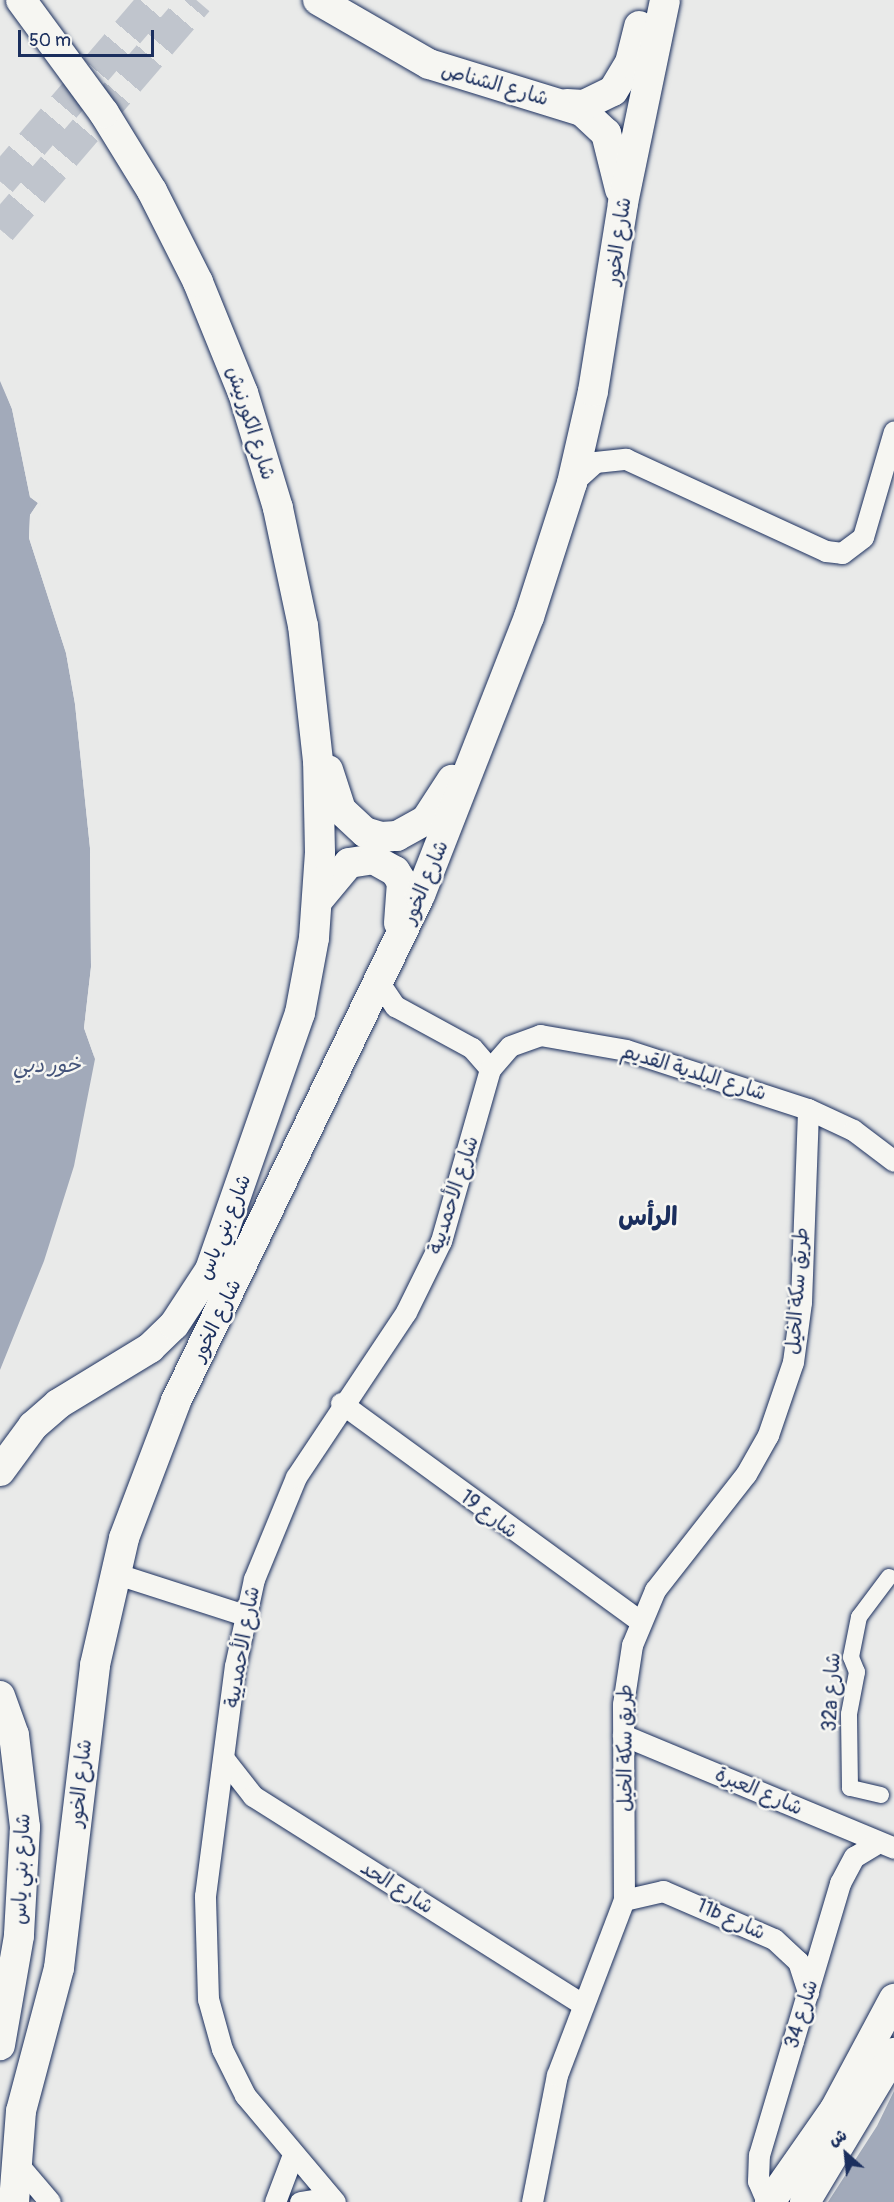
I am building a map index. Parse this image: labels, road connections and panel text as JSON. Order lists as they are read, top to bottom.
{
  "streets": {
    "main road": [
      "شارع الشناص",
      "شارع الخور",
      "شارع الكورنيش",
      "شارع بني ياس"
    ],
    "street": [
      "شارع البلدية القديم",
      "شارع الأحمديية",
      "طريق سكة الخيل",
      "شارع 19",
      "32a شارع",
      "شارع العبرة",
      "شارع الحد",
      "11b شارع",
      "شارع 34"
    ]
  },
  "crossings": [
    ["شارع الشناص", "شارع الخور"],
    ["شارع الكورنيش", "شارع بني ياس"],
    ["شارع البلدية القديم", "طريق سكة الخيل"],
    ["شارع الأحمديية", "شارع 19"],
    ["شارع الأحمديية", "شارع الحد"],
    ["طريق سكة الخيل", "شارع 19"],
    ["طريق سكة الخيل", "شارع العبرة"],
    ["طريق سكة الخيل", "شارع الحد"],
    ["طريق سكة الخيل", "11b شارع"],
    ["شارع العبرة", "شارع 34"],
    ["11b شارع", "شارع 34"]
  ],
  "districts": ["الرأس"],
  "water": ["خور دبي"],
  "scale_bar": "50 m",
  "north": "top left"
}
